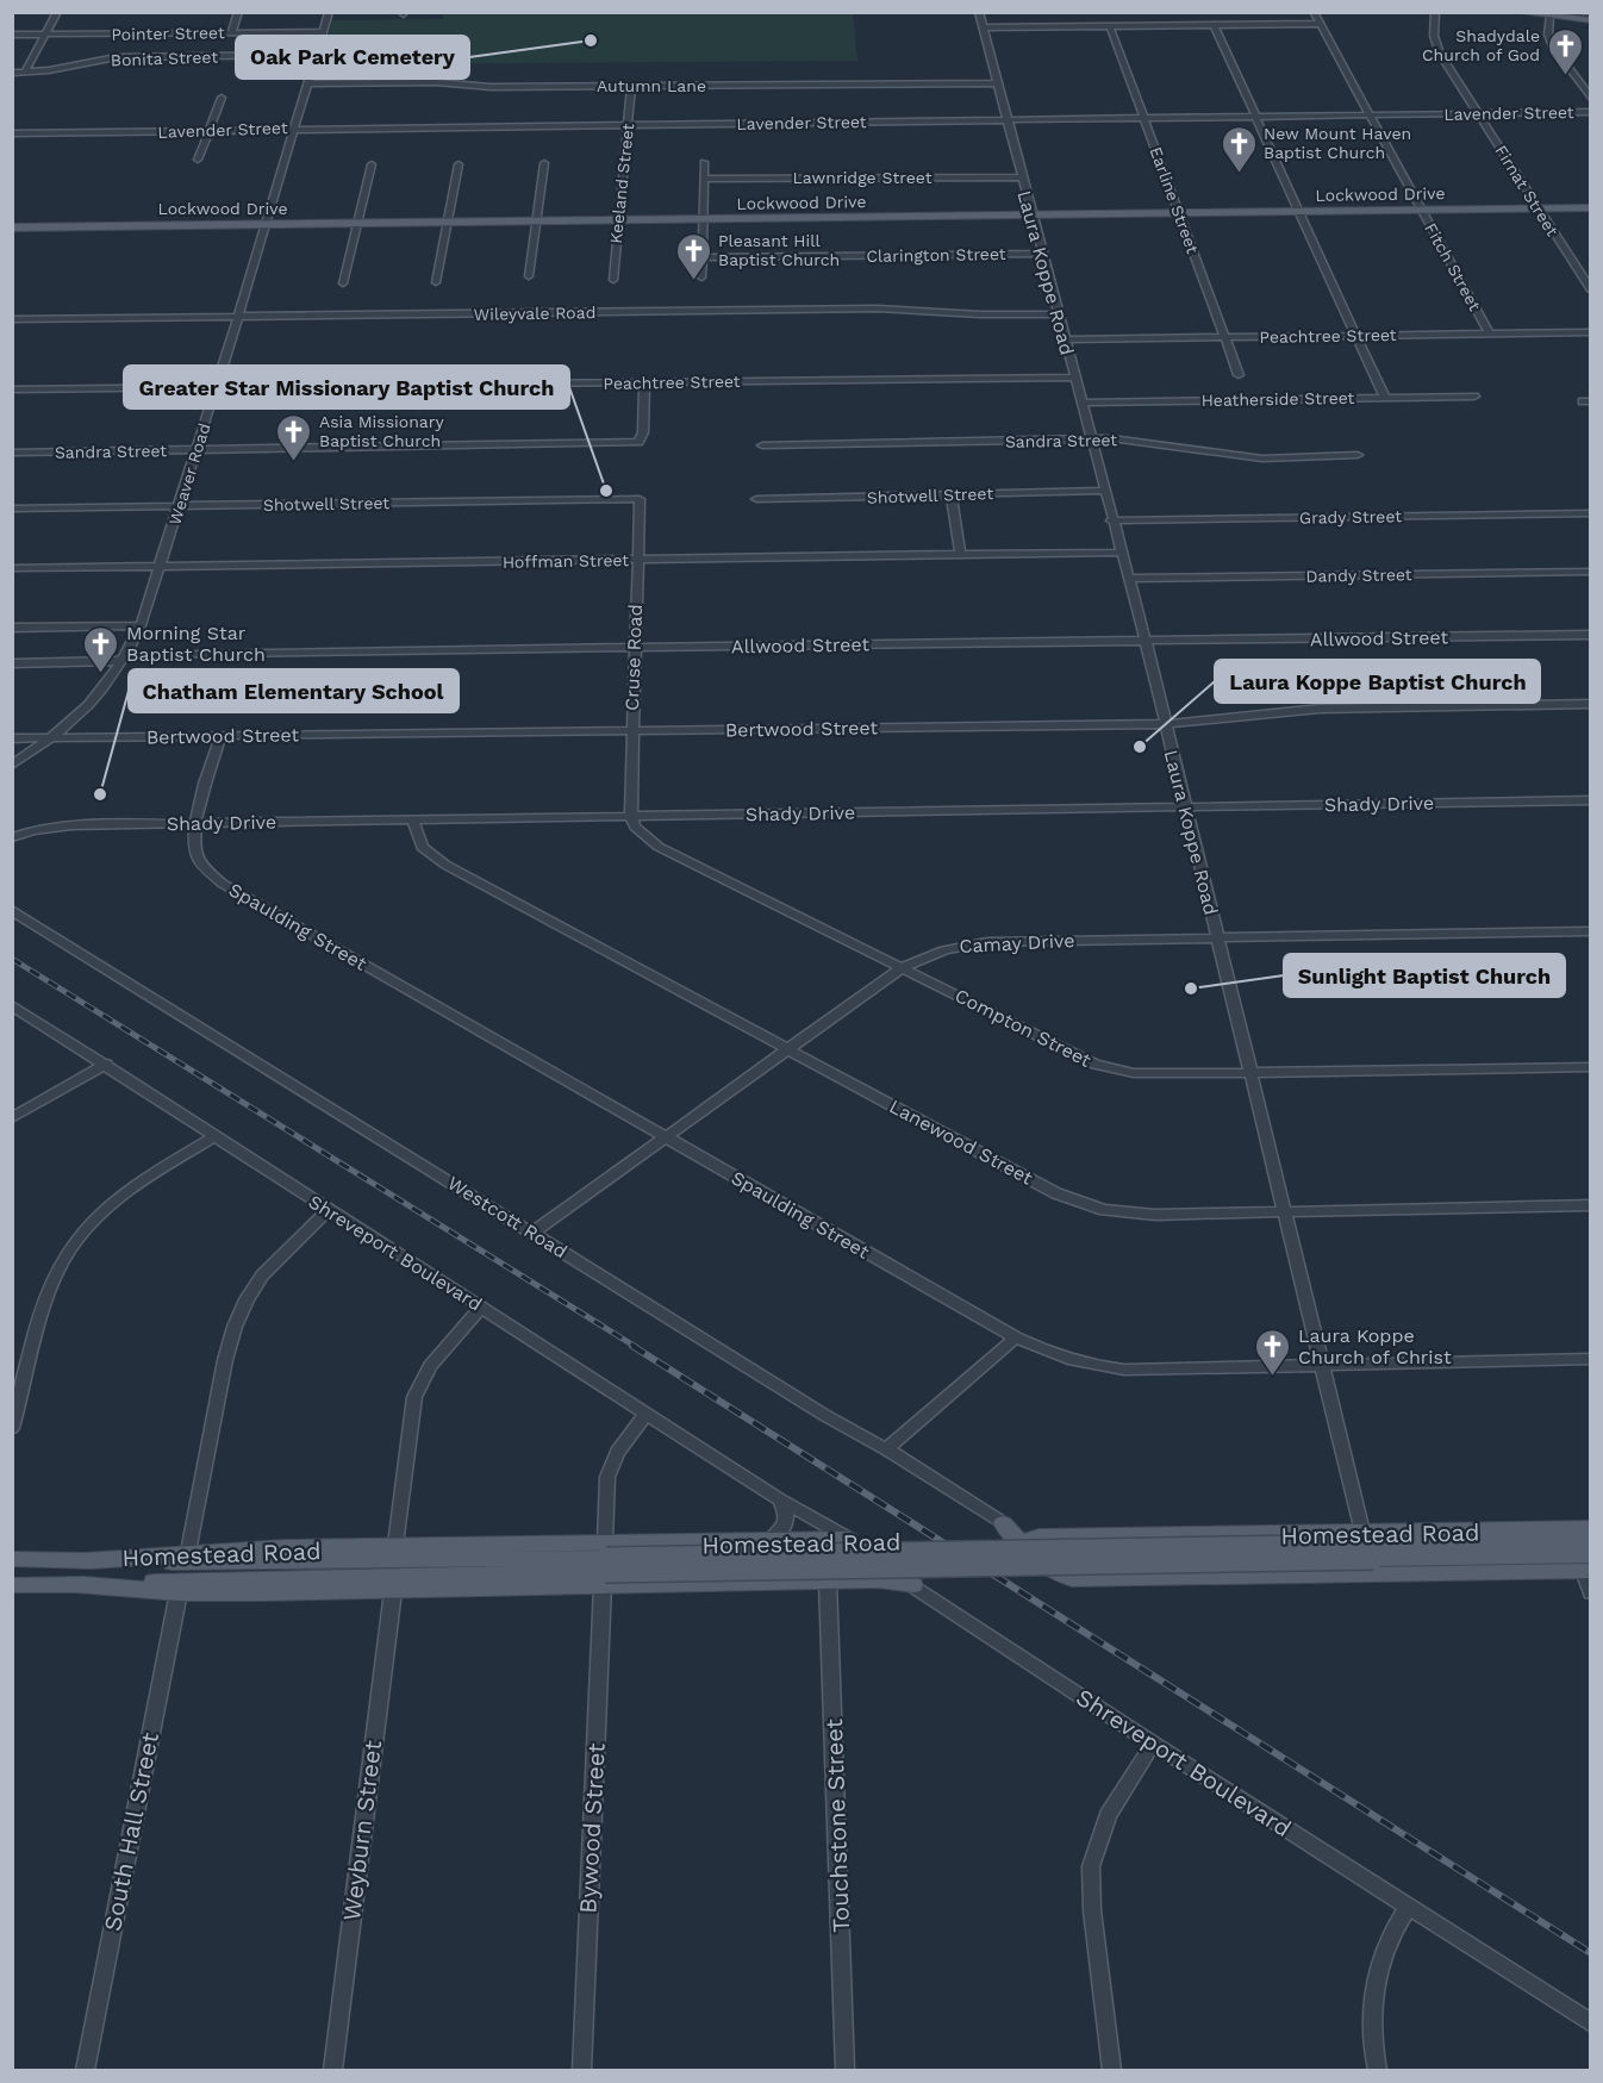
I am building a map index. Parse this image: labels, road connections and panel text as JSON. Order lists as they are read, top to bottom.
{
  "streets": {
    "main road": ["Lockwood Drive", "Homestead Road"],
    "street": [
      "Pointer Street",
      "Bonita Street",
      "Autumn Lane",
      "Lavender Street",
      "Lawnridge Street",
      "Keeland Street",
      "Firnat Street",
      "Earline Street",
      "Clarington Street",
      "Fitch Street",
      "Laura Koppe Road",
      "Wileyvale Road",
      "Peachtree Street",
      "Heatherside Street",
      "Sandra Street",
      "Weaver Road",
      "Shotwell Street",
      "Grady Street",
      "Hoffman Street",
      "Dandy Street",
      "Allwood Street",
      "Cruse Road",
      "Bertwood Street",
      "Shady Drive",
      "Spaulding Street",
      "Camay Drive",
      "Compton Street",
      "Lanewood Street",
      "Westcott Road",
      "Shreveport Boulevard",
      "Touchstone Street",
      "Bywood Street",
      "Weyburn Street",
      "South Hall Street"
    ]
  },
  "crossings": [
    ["Pointer Street", "Weaver Road"],
    ["Bonita Street", "Weaver Road"],
    ["Autumn Lane", "Keeland Street"],
    ["Autumn Lane", "Laura Koppe Road"],
    ["Autumn Lane", "Weaver Road"],
    ["Lavender Street", "Keeland Street"],
    ["Lavender Street", "Firnat Street"],
    ["Lavender Street", "Earline Street"],
    ["Lavender Street", "Fitch Street"],
    ["Lavender Street", "Laura Koppe Road"],
    ["Lavender Street", "Weaver Road"],
    ["Lawnridge Street", "Laura Koppe Road"],
    ["Keeland Street", "Lockwood Drive"],
    ["Firnat Street", "Lockwood Drive"],
    ["Lockwood Drive", "Earline Street"],
    ["Lockwood Drive", "Fitch Street"],
    ["Lockwood Drive", "Laura Koppe Road"],
    ["Lockwood Drive", "Weaver Road"],
    ["Earline Street", "Peachtree Street"],
    ["Clarington Street", "Laura Koppe Road"],
    ["Fitch Street", "Peachtree Street"],
    ["Laura Koppe Road", "Wileyvale Road"],
    ["Laura Koppe Road", "Peachtree Street"],
    ["Laura Koppe Road", "Heatherside Street"],
    ["Laura Koppe Road", "Sandra Street"],
    ["Laura Koppe Road", "Shotwell Street"],
    ["Laura Koppe Road", "Grady Street"],
    ["Laura Koppe Road", "Hoffman Street"],
    ["Laura Koppe Road", "Dandy Street"],
    ["Laura Koppe Road", "Allwood Street"],
    ["Laura Koppe Road", "Bertwood Street"],
    ["Laura Koppe Road", "Shady Drive"],
    ["Laura Koppe Road", "Spaulding Street"],
    ["Laura Koppe Road", "Camay Drive"],
    ["Laura Koppe Road", "Compton Street"],
    ["Laura Koppe Road", "Lanewood Street"],
    ["Laura Koppe Road", "Homestead Road"],
    ["Wileyvale Road", "Weaver Road"],
    ["Peachtree Street", "Sandra Street"],
    ["Peachtree Street", "Weaver Road"],
    ["Sandra Street", "Weaver Road"],
    ["Weaver Road", "Shotwell Street"],
    ["Weaver Road", "Hoffman Street"],
    ["Weaver Road", "Allwood Street"],
    ["Weaver Road", "Bertwood Street"],
    ["Shotwell Street", "Cruse Road"],
    ["Hoffman Street", "Cruse Road"],
    ["Allwood Street", "Cruse Road"],
    ["Cruse Road", "Bertwood Street"],
    ["Cruse Road", "Shady Drive"],
    ["Cruse Road", "Compton Street"],
    ["Bertwood Street", "Spaulding Street"],
    ["Shady Drive", "Spaulding Street"],
    ["Shady Drive", "Compton Street"],
    ["Shady Drive", "Lanewood Street"],
    ["Spaulding Street", "Camay Drive"],
    ["Camay Drive", "Compton Street"],
    ["Camay Drive", "Lanewood Street"],
    ["Camay Drive", "Westcott Road"],
    ["Shreveport Boulevard", "Bywood Street"],
    ["Homestead Road", "Bywood Street"]
  ],
  "places": {
    "other": [
      "Oak Park Cemetery",
      "Greater Star Missionary Baptist Church",
      "Laura Koppe Baptist Church",
      "Chatham Elementary School",
      "Sunlight Baptist Church"
    ],
    "church": [
      "Shadydale Church of God",
      "New Mount Haven Baptist Church",
      "Pleasant Hill Baptist Church",
      "Asia Missionary Baptist Church",
      "Morning Star Baptist Church",
      "Laura Koppe Church of Christ"
    ]
  }
}
